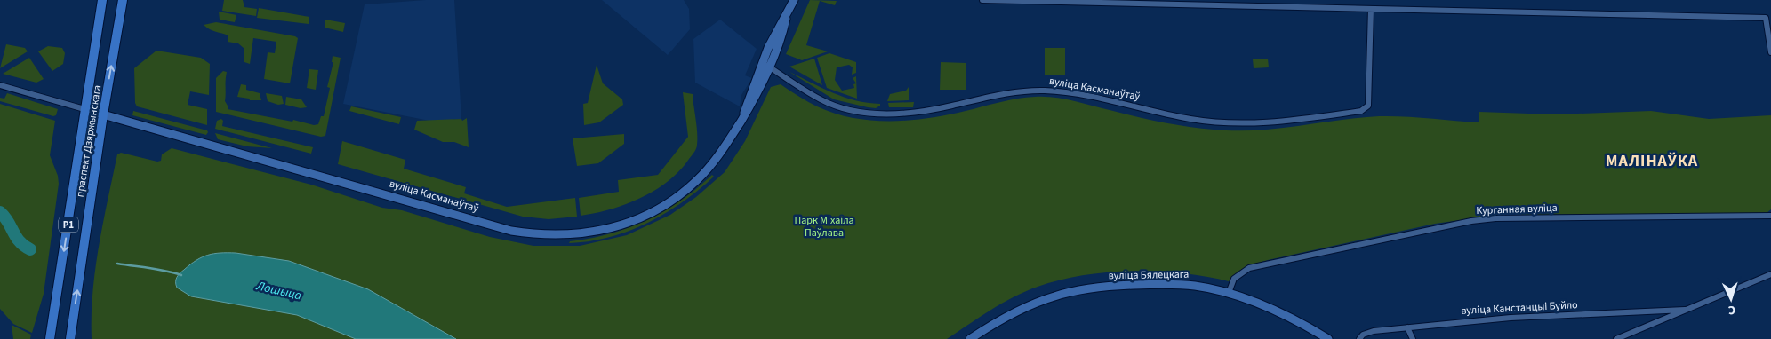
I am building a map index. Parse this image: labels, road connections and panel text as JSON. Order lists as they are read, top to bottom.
{
  "streets": {
    "main road": ["праспект Дзяржынскага", "Р1"],
    "street": [
      "вуліца Касманаўтаў",
      "Курганная вуліца",
      "вуліца Бялецкага",
      "вуліца Канстанцыі Буйло"
    ]
  },
  "crossings": [
    ["вуліца Касманаўтаў", "праспект Дзяржынскага"],
    ["Курганная вуліца", "вуліца Бялецкага"]
  ],
  "districts": ["МАЛІНАЎКА"],
  "water": ["Лошыца"],
  "parks": ["Парк Міхаіла Паўлава"],
  "north": "bottom"
}
